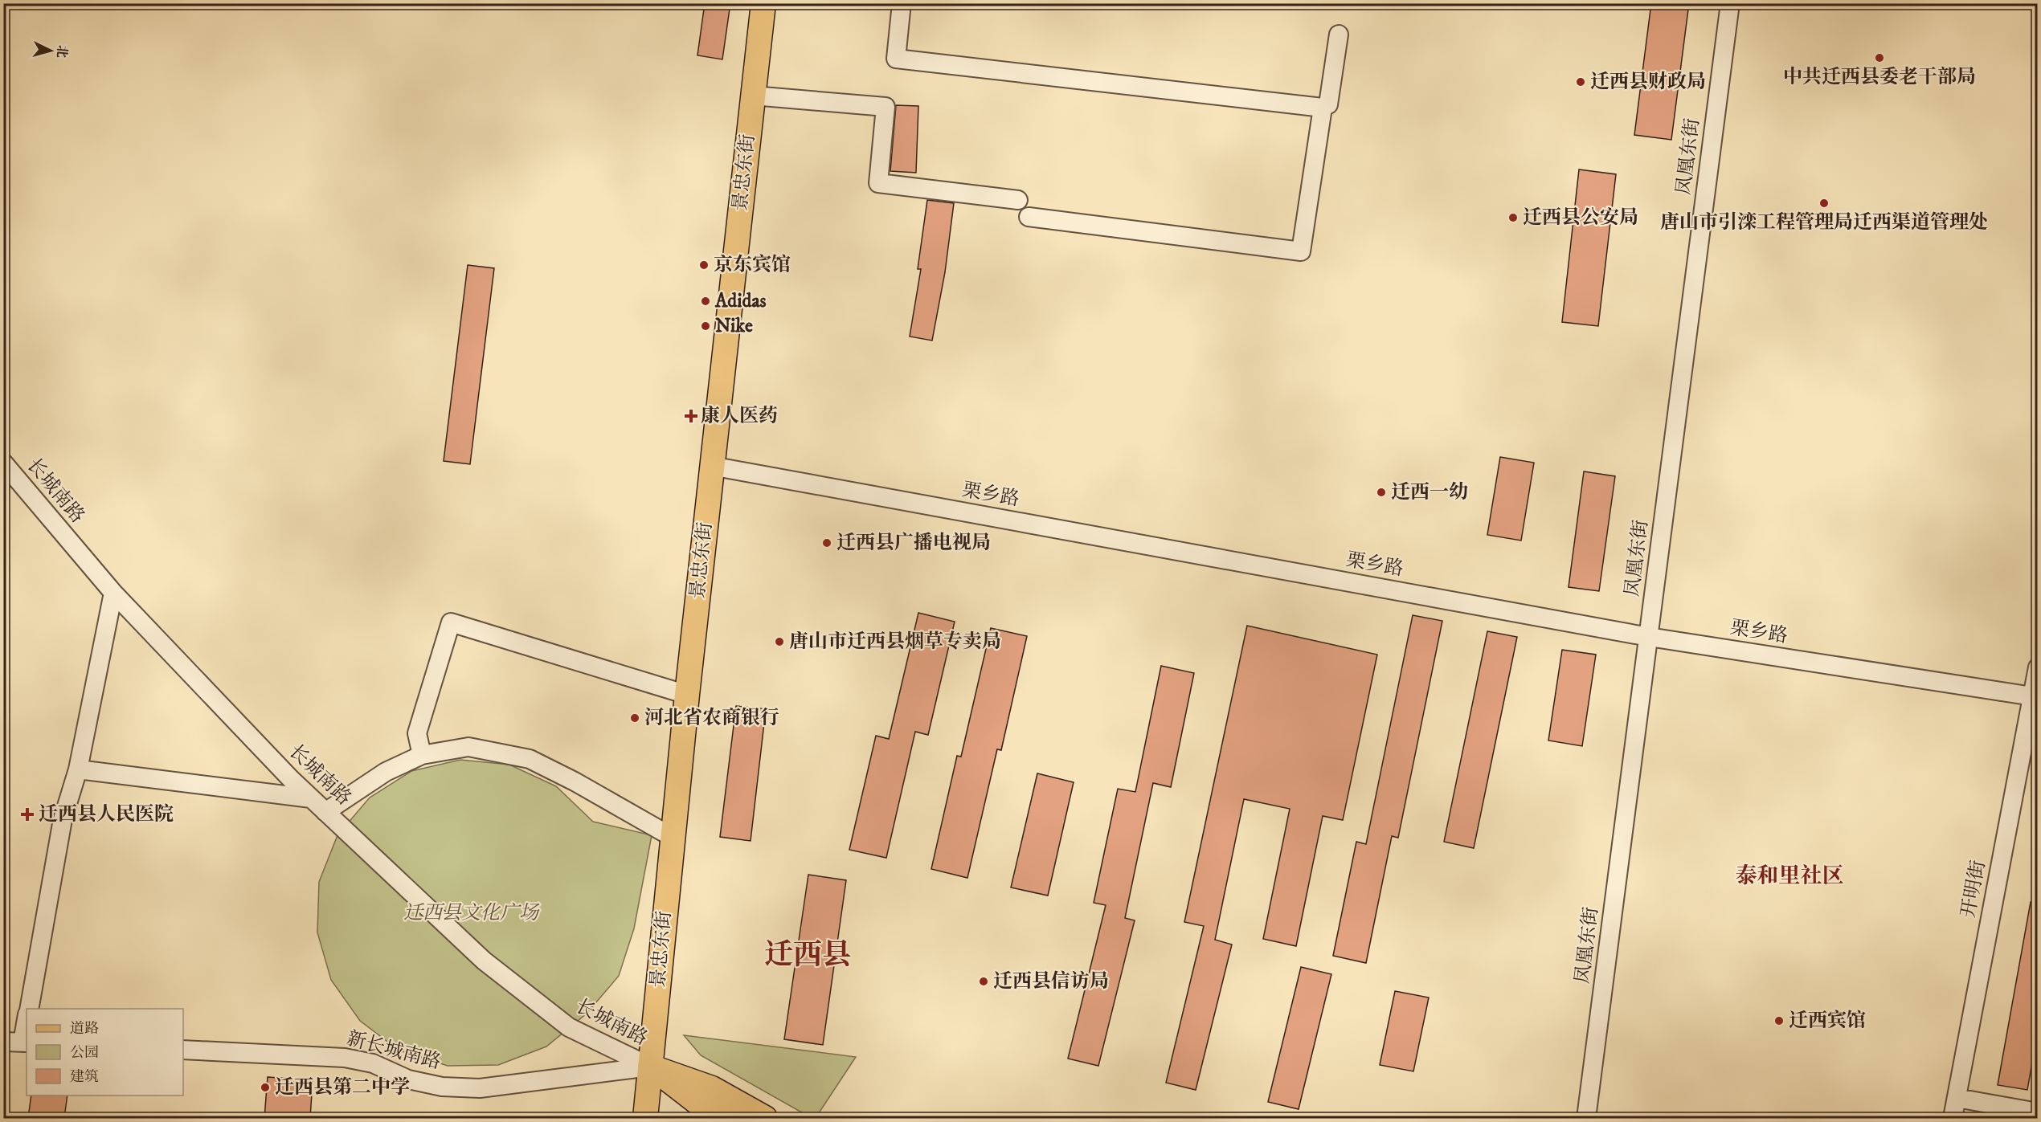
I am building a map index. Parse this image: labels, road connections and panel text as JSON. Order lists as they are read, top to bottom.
{
  "streets": {
    "main road": ["景忠东街"],
    "street": [
      "凤凰东街",
      "长城南路",
      "栗乡路",
      "开明街",
      "新长城南路"
    ]
  },
  "crossings": [
    ["凤凰东街", "栗乡路"],
    ["景忠东街", "长城南路"],
    ["景忠东街", "栗乡路"],
    ["景忠东街", "新长城南路"],
    ["长城南路", "新长城南路"],
    ["栗乡路", "开明街"]
  ],
  "districts": ["泰和里社区", "迁西县"],
  "parks": ["迁西县文化广场"],
  "places": {
    "other": [
      "中共迁西县委老干部局",
      "迁西县财政局",
      "唐山市引滦工程管理局迁西渠道管理处",
      "迁西县公安局",
      "京东宾馆",
      "Adidas",
      "Nike",
      "迁西一幼",
      "迁西县广播电视局",
      "唐山市迁西县烟草专卖局",
      "河北省农商银行",
      "迁西县信访局",
      "迁西宾馆",
      "迁西县第二中学"
    ],
    "health": ["康人医药", "迁西县人民医院"]
  },
  "legend": ["道路", "公园", "建筑"],
  "north": "right"
}
